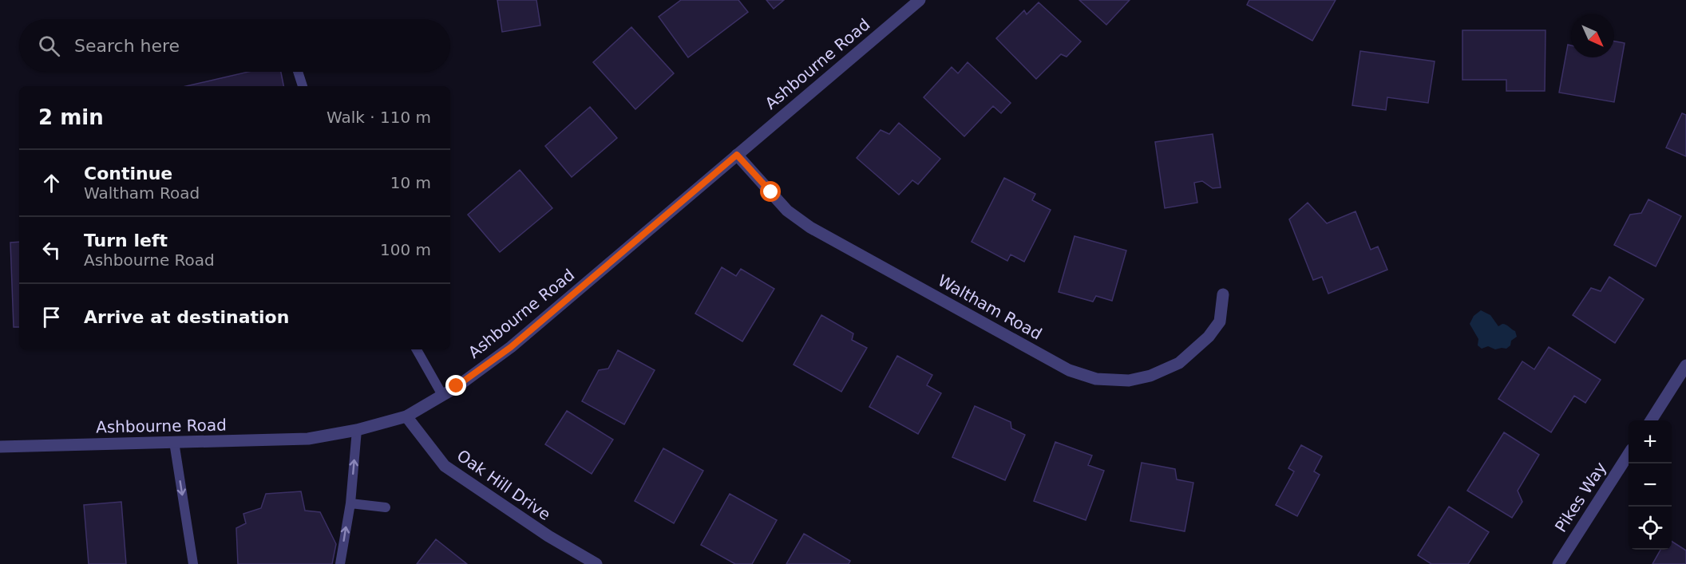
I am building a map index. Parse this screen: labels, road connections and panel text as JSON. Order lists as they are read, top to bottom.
{
  "streets": {
    "street": [
      "Ashbourne Road",
      "Waltham Road",
      "Oak Hill Drive",
      "Pikes Way"
    ]
  },
  "crossings": [
    ["Ashbourne Road", "Waltham Road"],
    ["Ashbourne Road", "Oak Hill Drive"]
  ],
  "north": "bottom right",
  "page": {
    "search": "Search here",
    "heading": ["2 min", "Walk · 110 m"],
    "list": [
      ["Continue", "Waltham Road", "10 m"],
      ["Turn left", "Ashbourne Road", "100 m"],
      "Arrive at destination"
    ],
    "map_buttons": ["+", "−"]
  }
}
